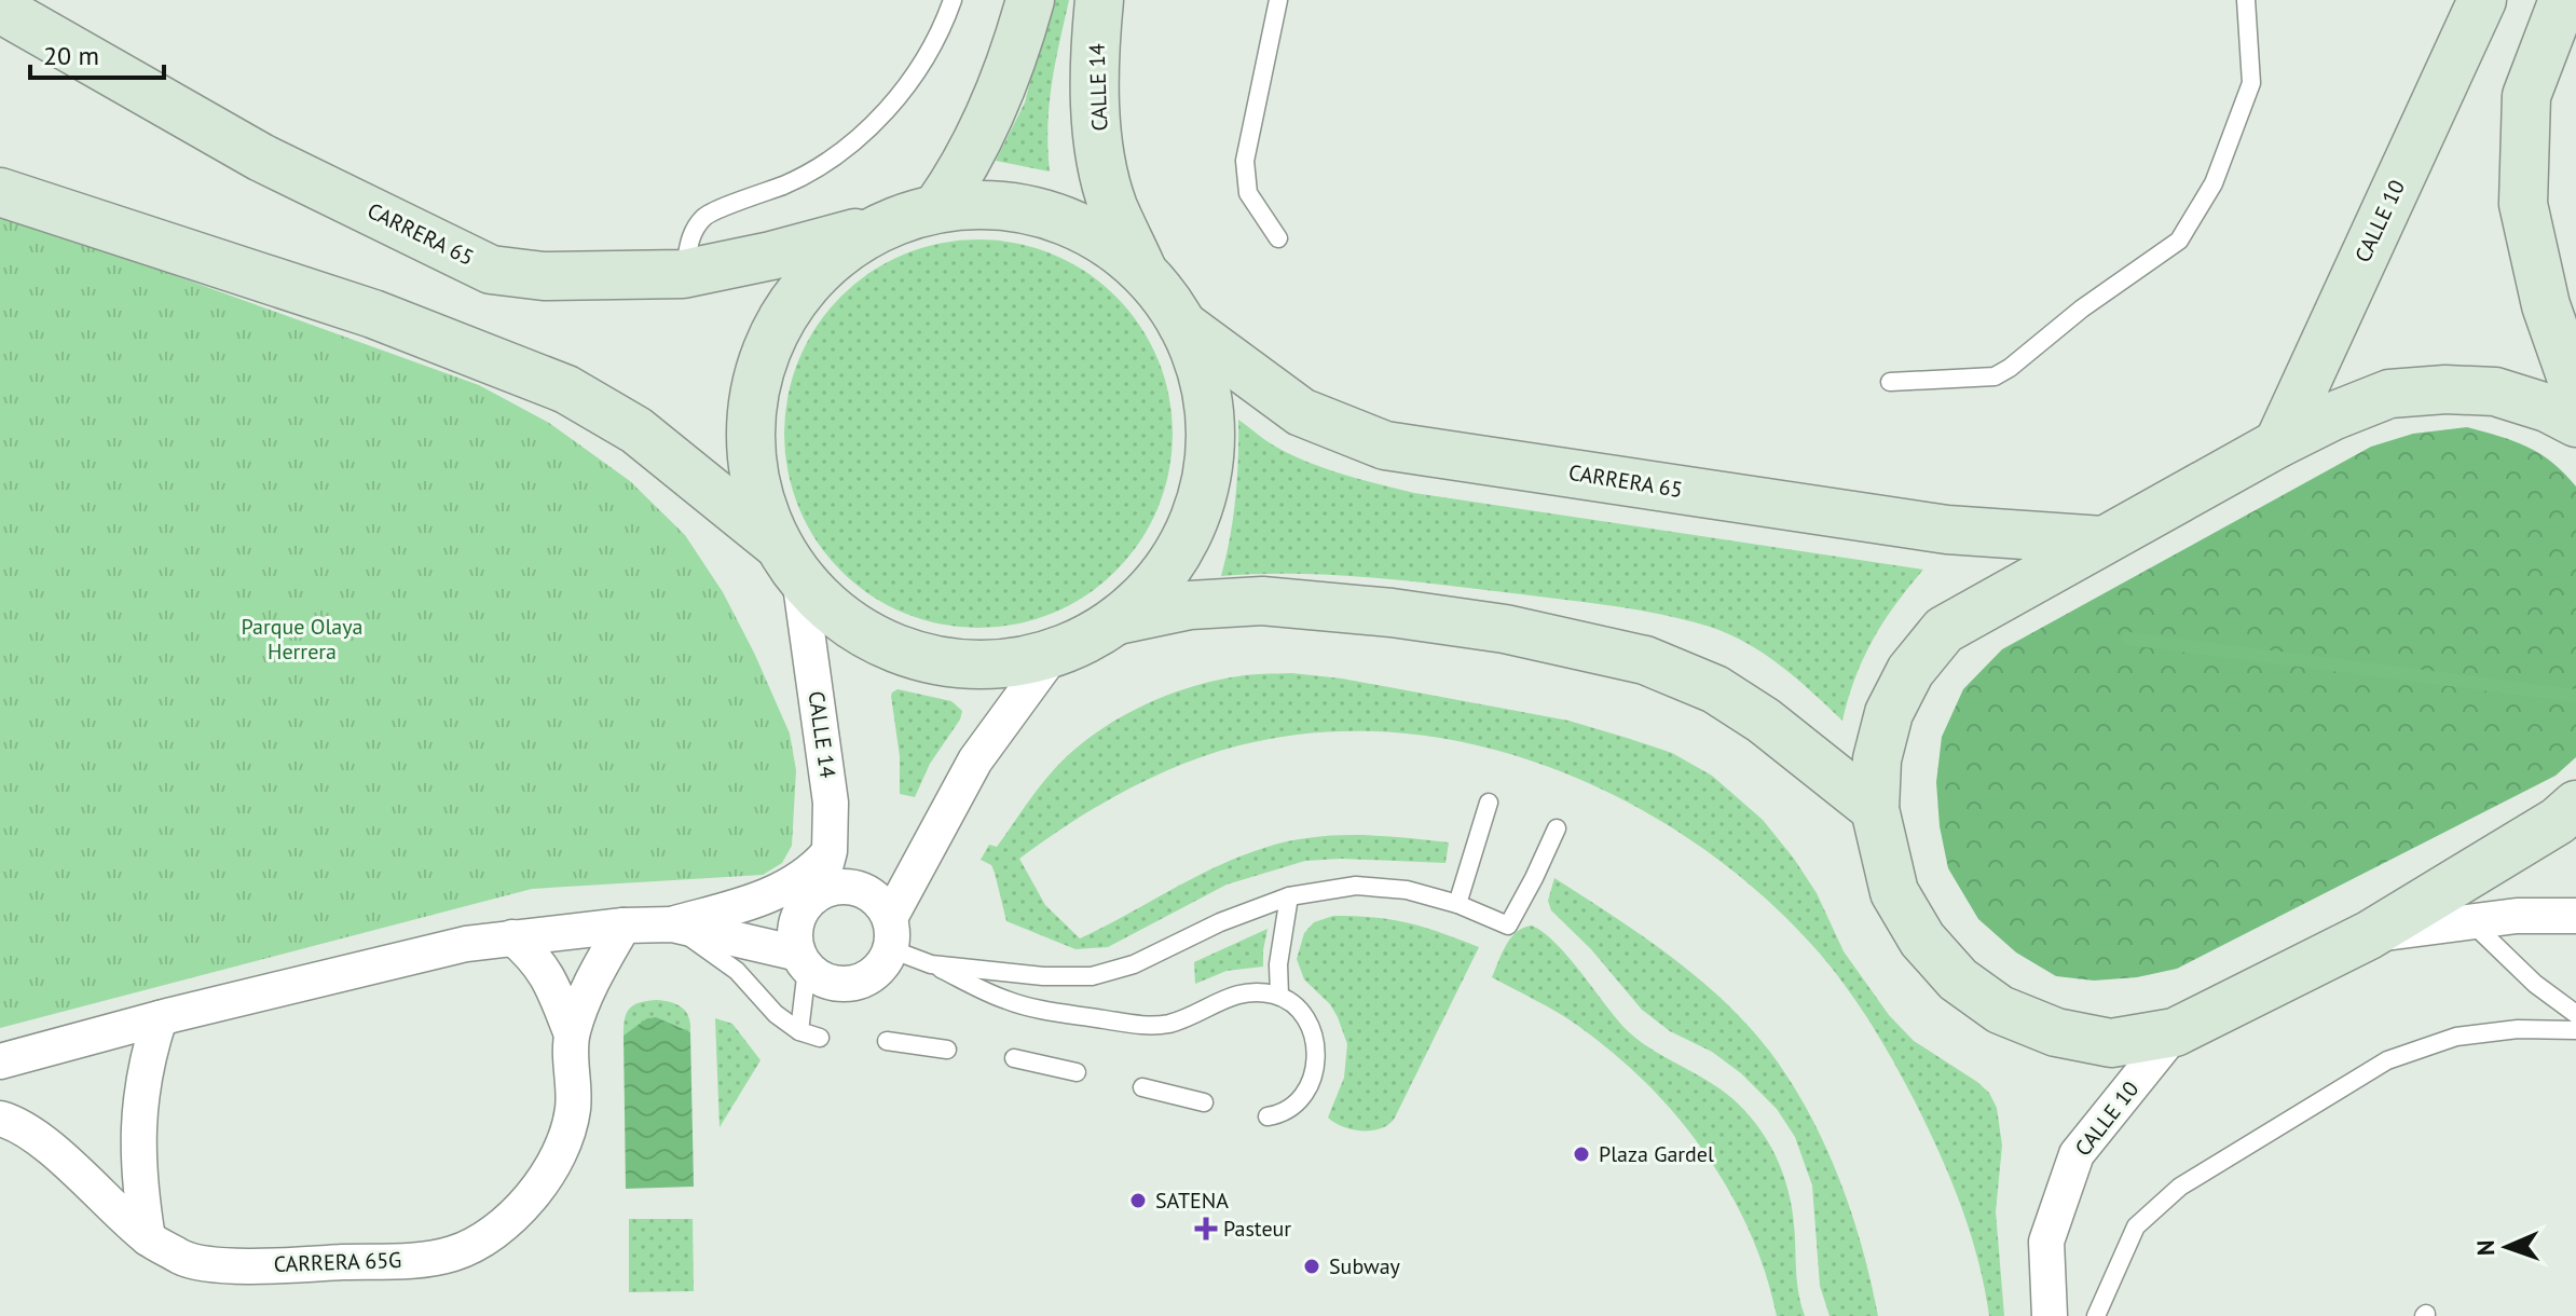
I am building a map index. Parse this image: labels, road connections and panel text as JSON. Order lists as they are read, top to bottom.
{
  "streets": {
    "main road": ["CALLE 14", "CALLE 10", "CARRERA 65"],
    "street": ["CARRERA 65G"]
  },
  "parks": ["Parque Olaya Herrera"],
  "places": {
    "other": ["Plaza Gardel", "SATENA", "Subway"],
    "health": ["Pasteur"]
  },
  "scale_bar": "20 m",
  "north": "left"
}
